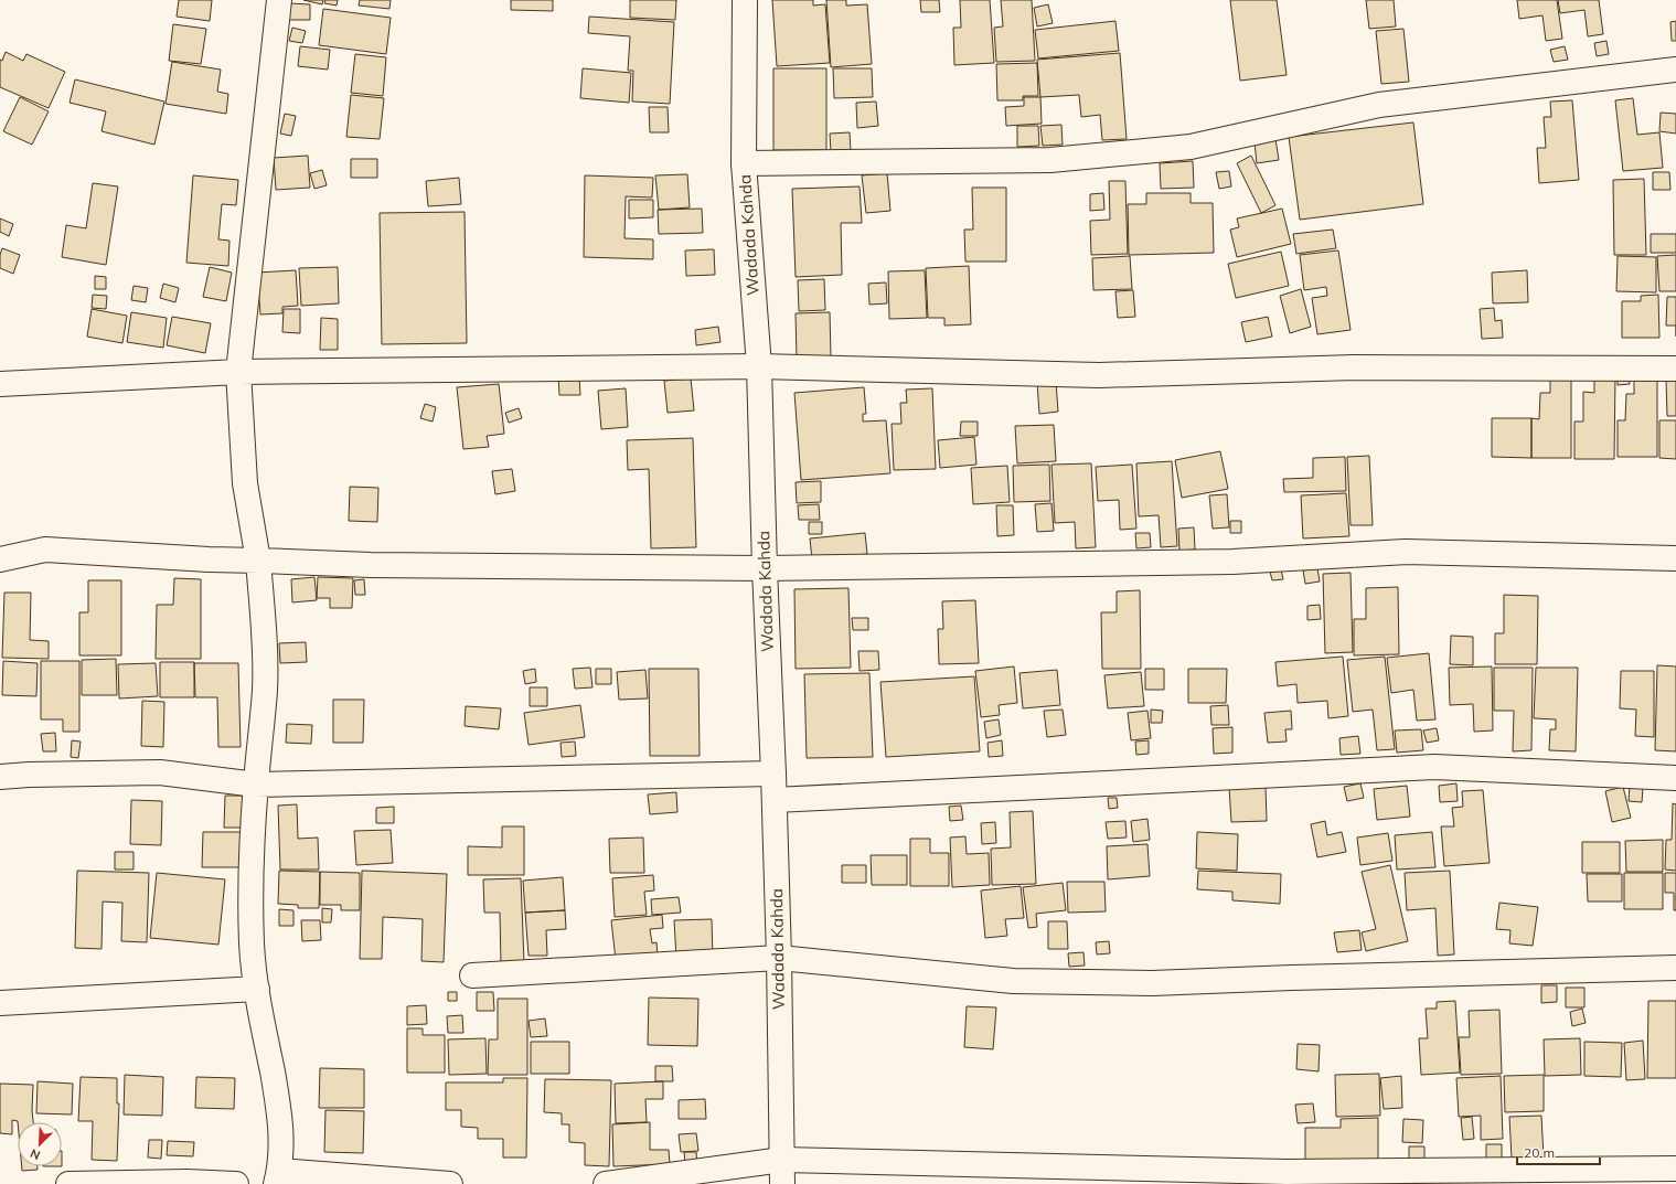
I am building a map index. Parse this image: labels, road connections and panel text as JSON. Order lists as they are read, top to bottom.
{
  "streets": {
    "street": ["Wadada Kahda"]
  },
  "scale_bar": "20 m",
  "north": "bottom left"
}
